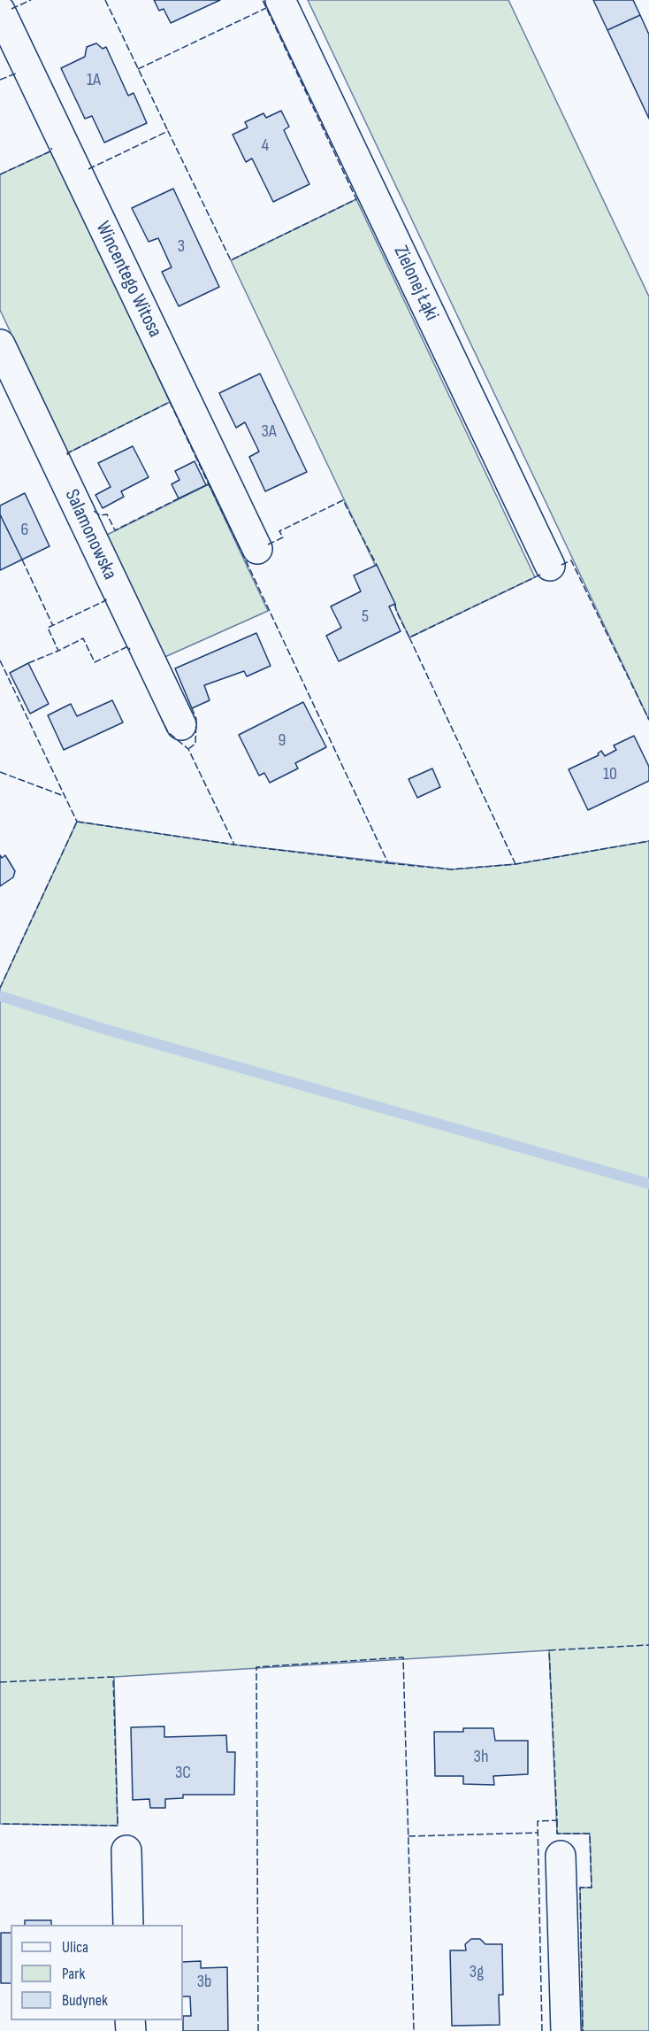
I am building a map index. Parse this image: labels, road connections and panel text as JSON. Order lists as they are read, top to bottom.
{
  "streets": {
    "street": ["Wincentego Witosa", "Zielonej Łąki", "Salamonowska"]
  },
  "house_numbers": [
    "1A",
    "4",
    "3",
    "3A",
    "6",
    "5",
    "9",
    "10",
    "3h",
    "3C",
    "3g",
    "3b"
  ],
  "legend": ["Ulica", "Park", "Budynek"]
}
